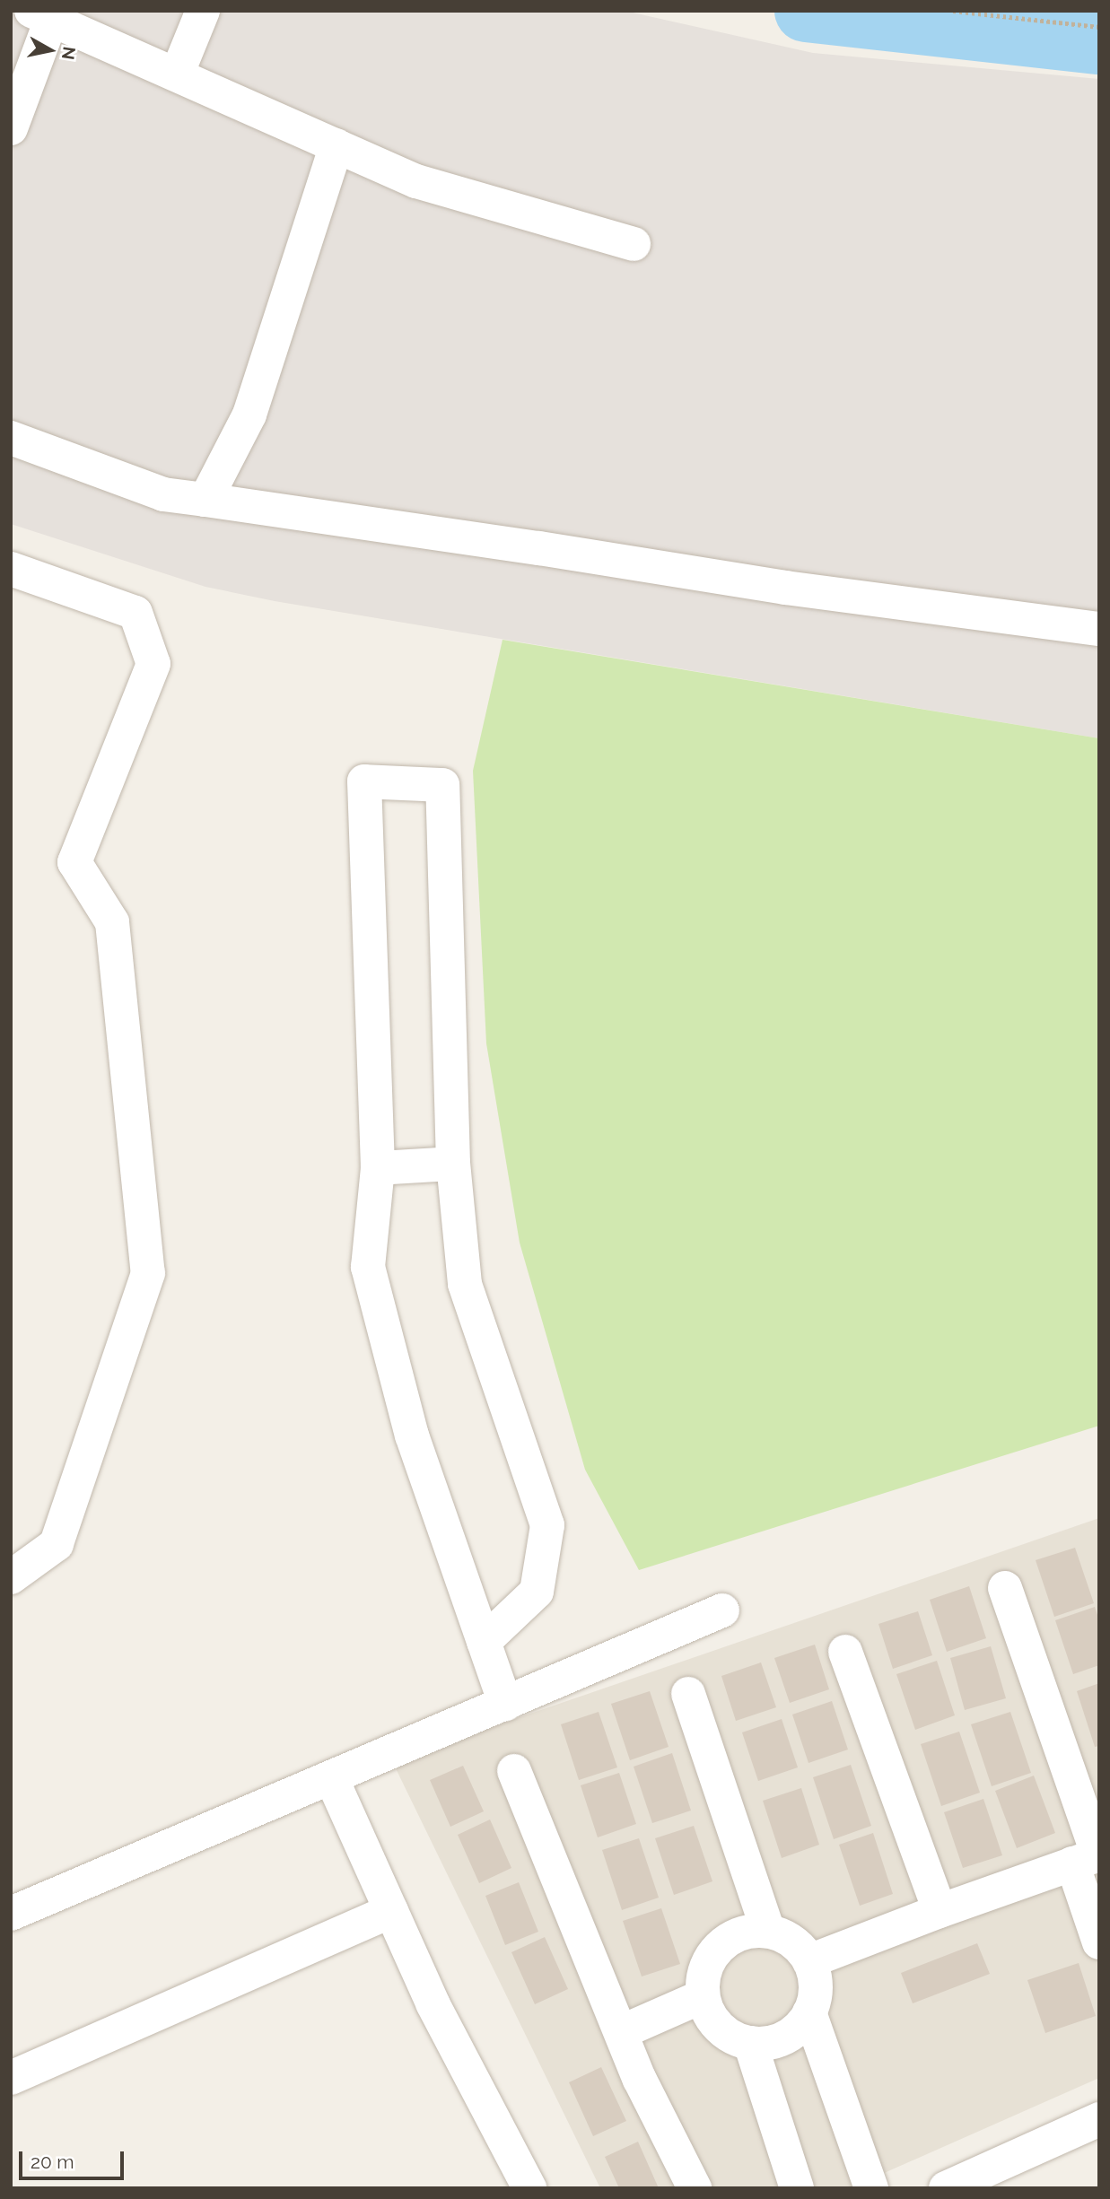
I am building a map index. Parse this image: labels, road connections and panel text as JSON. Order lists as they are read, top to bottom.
{
  "scale_bar": "20 m",
  "north": "right"
}
